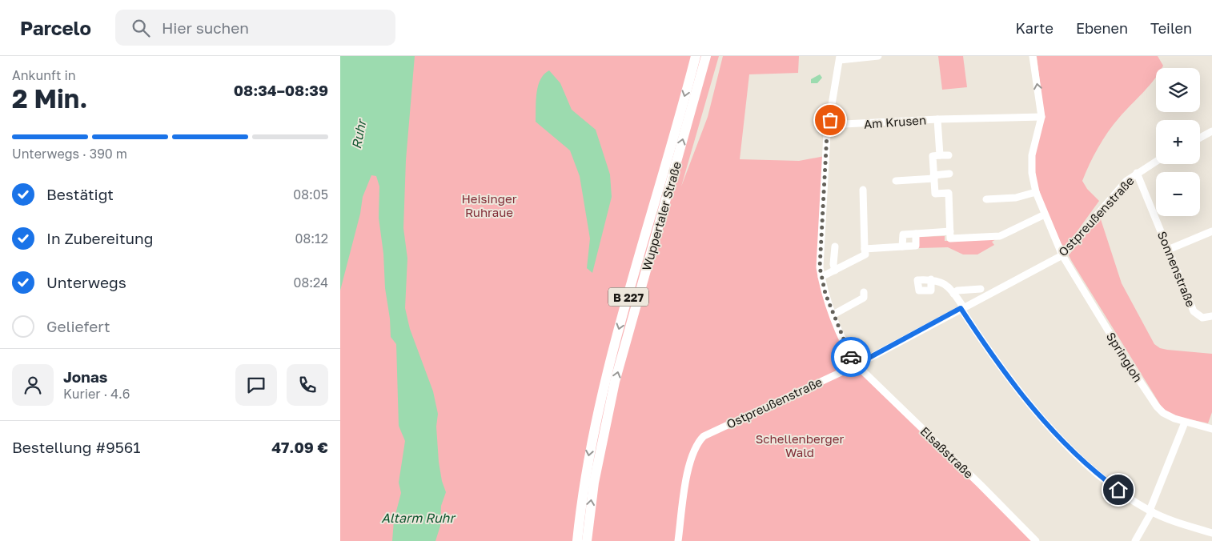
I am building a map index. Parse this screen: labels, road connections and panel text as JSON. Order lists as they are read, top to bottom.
{
  "streets": {
    "main road": ["Wuppertaler Straße", "B 227"],
    "street": [
      "Am Krusen",
      "Ostpreußenstraße",
      "Sonnenstraße",
      "Springloh",
      "Elsaßstraße"
    ]
  },
  "crossings": [
    ["Am Krusen", "Springloh"],
    ["Am Krusen", "Elsaßstraße"],
    ["Ostpreußenstraße", "Sonnenstraße"],
    ["Ostpreußenstraße", "Springloh"],
    ["Ostpreußenstraße", "Elsaßstraße"]
  ],
  "water": ["Ruhr", "Altarm Ruhr"],
  "parks": ["Heisinger Ruhraue", "Schellenberger Wald"],
  "page": {
    "header": "Parcelo",
    "search": "Hier suchen",
    "nav": ["Karte", "Ebenen", "Teilen"],
    "heading": ["2 Min.", "Ankunft in", "08:34–08:39"],
    "panel": [
      "Jonas",
      "Kurier · 4.6",
      "Bestellung #9561",
      "47.09 €"
    ],
    "map_buttons": ["+", "−"],
    "bar": "Unterwegs · 390 m",
    "list": [
      ["Bestätigt", "08:05"],
      ["In Zubereitung", "08:12"],
      ["Unterwegs", "08:24"],
      "Geliefert"
    ]
  }
}
